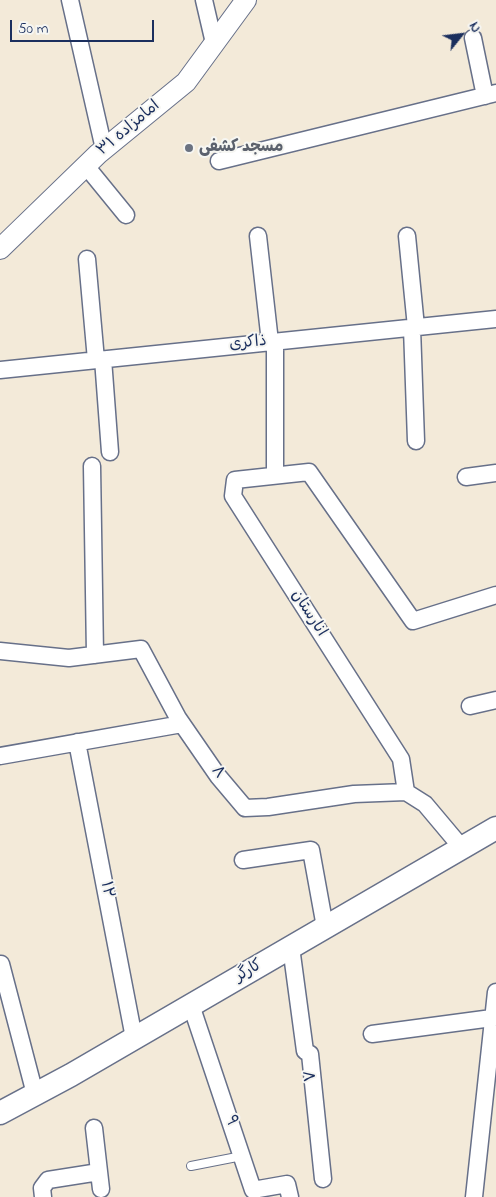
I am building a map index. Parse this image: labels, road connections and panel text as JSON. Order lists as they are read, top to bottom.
{
  "streets": {
    "main road": ["کارگر"],
    "street": [
      "امامزاده ۳۱",
      "ذاکری",
      "انارستان",
      "۸",
      "۱۲",
      "۷",
      "۹"
    ]
  },
  "crossings": [
    ["انارستان", "۸"],
    ["۱۲", "کارگر"],
    ["کارگر", "۷"],
    ["کارگر", "۹"]
  ],
  "places": ["مسجد کشفی"],
  "scale_bar": "50 m",
  "north": "top right"
}
